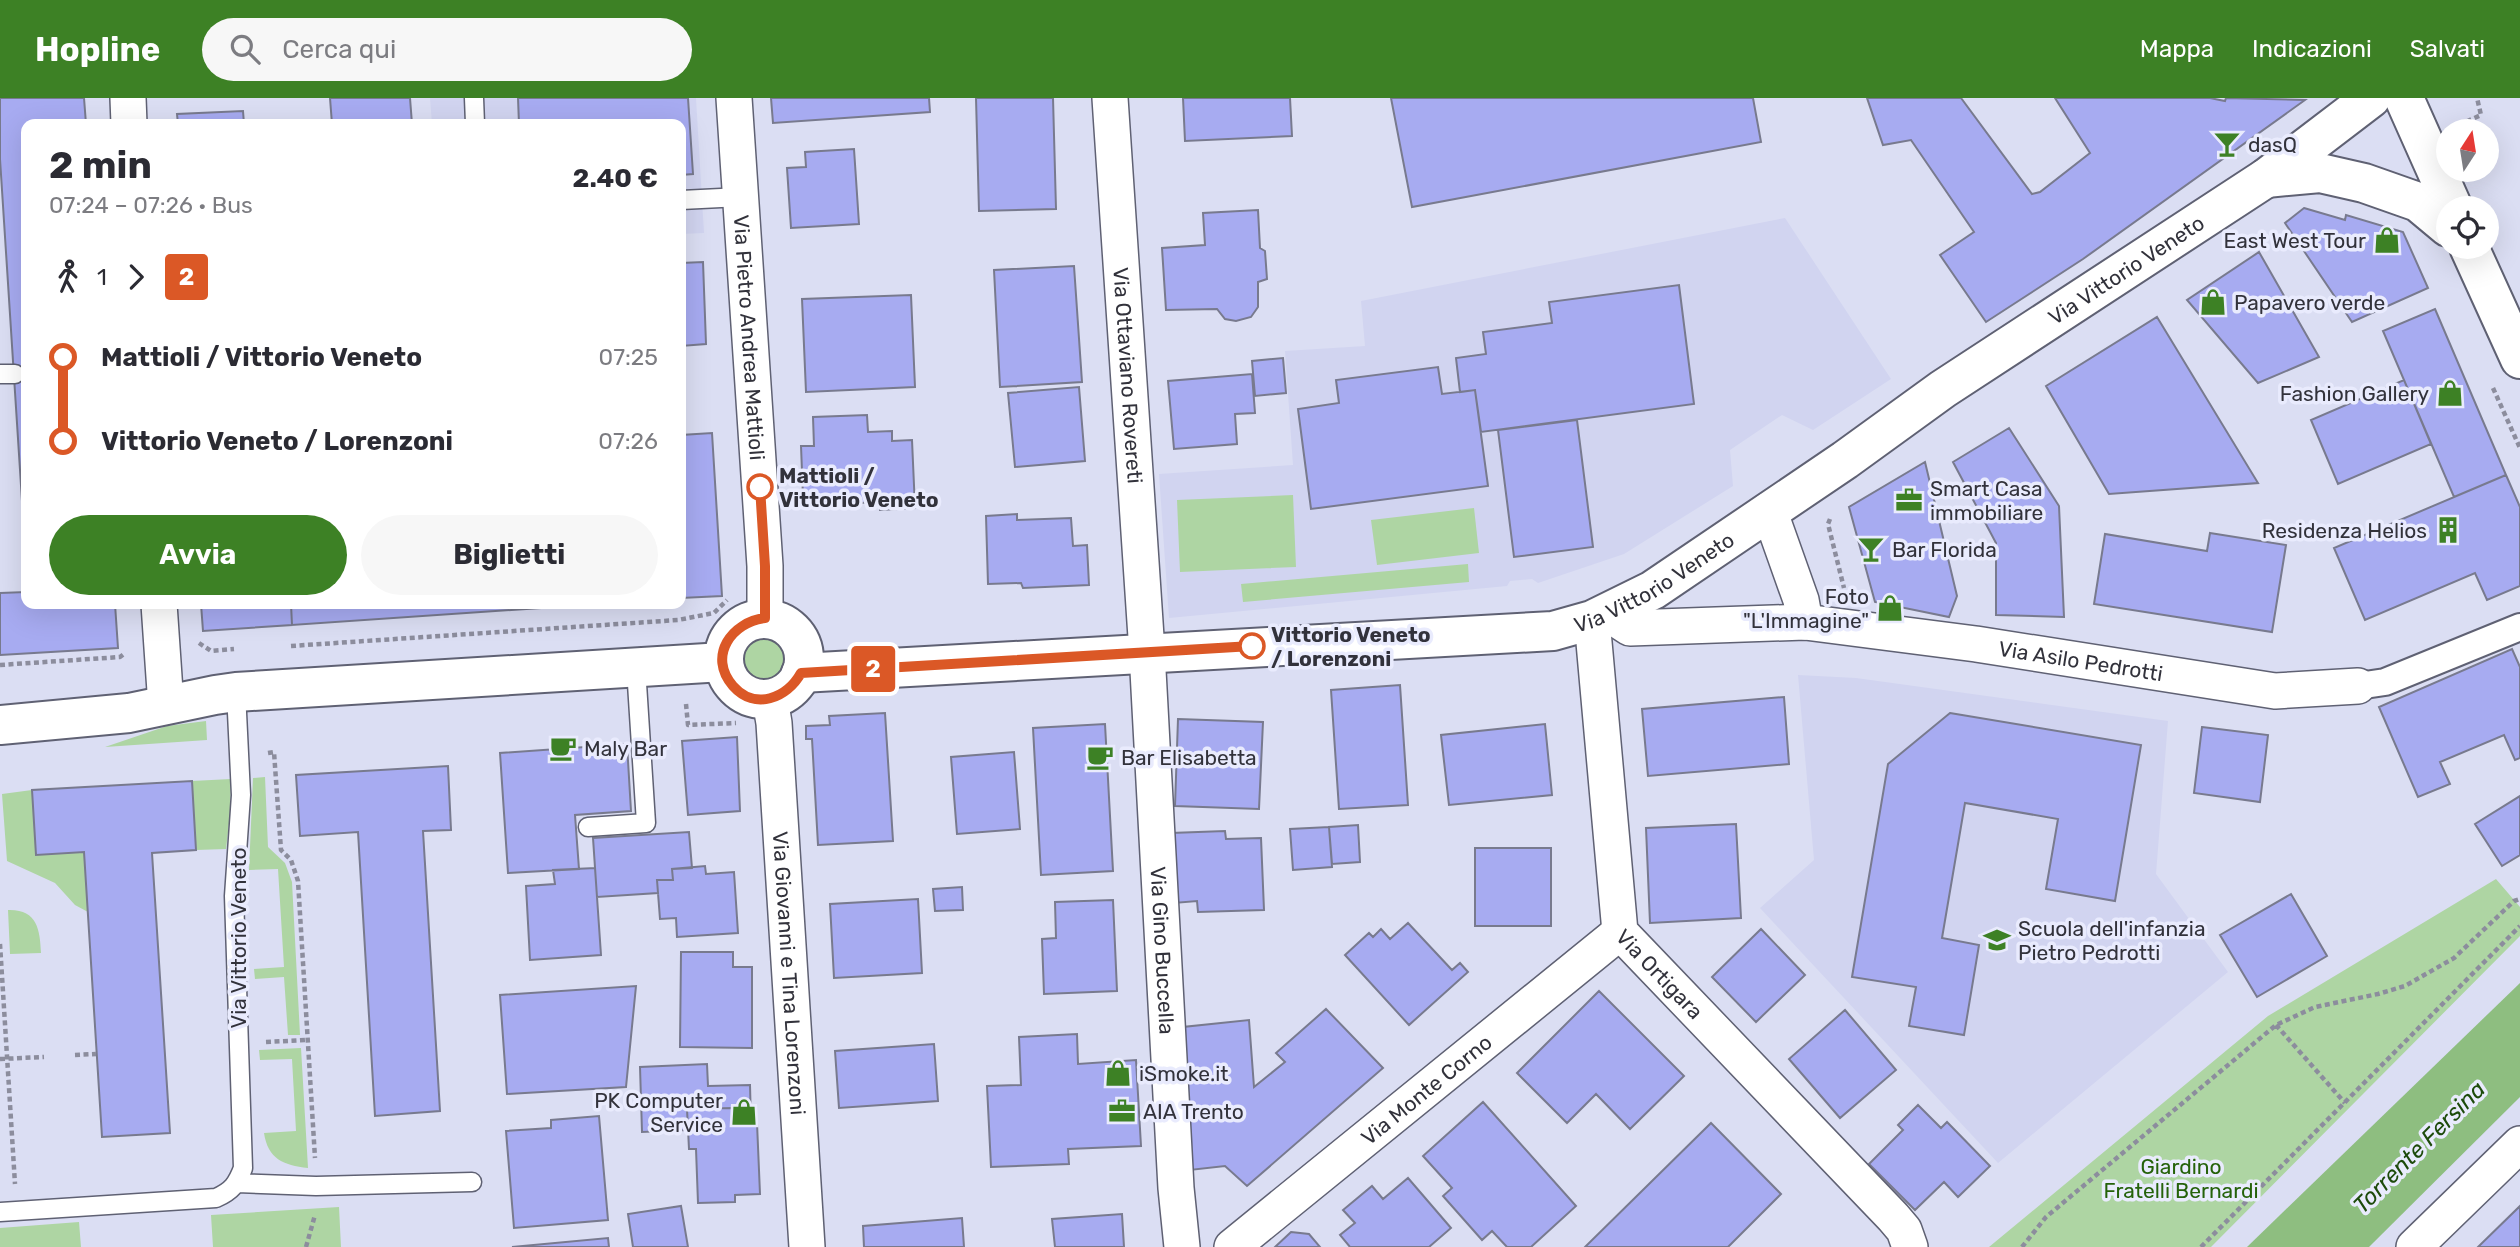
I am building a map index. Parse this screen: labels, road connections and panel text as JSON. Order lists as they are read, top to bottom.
{
  "streets": {
    "street": [
      "Via Vittorio Veneto",
      "Via Pietro Andrea Mattioli",
      "Via Ottaviano Rovereti",
      "Via Asilo Pedrotti",
      "Via Gino Buccella",
      "Via Giovanni e Tina Lorenzoni",
      "Via Ortigara",
      "Via Monte Corno"
    ]
  },
  "crossings": [
    ["Via Vittorio Veneto", "Via Pietro Andrea Mattioli"],
    ["Via Vittorio Veneto", "Via Ottaviano Rovereti"],
    ["Via Vittorio Veneto", "Via Asilo Pedrotti"],
    ["Via Vittorio Veneto", "Via Gino Buccella"],
    ["Via Vittorio Veneto", "Via Giovanni e Tina Lorenzoni"],
    ["Via Vittorio Veneto", "Via Ortigara"],
    ["Via Pietro Andrea Mattioli", "Via Giovanni e Tina Lorenzoni"],
    ["Via Ottaviano Rovereti", "Via Gino Buccella"],
    ["Via Asilo Pedrotti", "Via Ortigara"],
    ["Via Ortigara", "Via Monte Corno"]
  ],
  "water": ["Torrente Fersina"],
  "parks": ["Giardino Fratelli Bernardi"],
  "places": {
    "bar": ["dasQ", "Bar Florida"],
    "shop": [
      "East West Tour",
      "Papavero verde",
      "Fashion Gallery",
      "Foto \"L'Immagine\"",
      "iSmoke.it",
      "PK Computer Service"
    ],
    "other": ["Mattioli / Vittorio Veneto", "Vittorio Veneto / Lorenzoni"],
    "office": ["Smart Casa immobiliare", "AIA Trento"],
    "building": ["Residenza Helios"],
    "cafe": ["Maly Bar", "Bar Elisabetta"],
    "school or university": ["Scuola dell'infanzia Pietro Pedrotti"]
  },
  "lines": ["bus line 2"],
  "north": "top",
  "page": {
    "header": "Hopline",
    "search": "Cerca qui",
    "nav": ["Mappa", "Indicazioni", "Salvati"],
    "on_map": "2",
    "heading": ["2 min", "07:24 – 07:26 · Bus", "2.40 €"],
    "legs": ["1", "2"],
    "list": [
      {
        "name": "Mattioli / Vittorio Veneto",
        "value": "07:25"
      },
      {
        "name": "Vittorio Veneto / Lorenzoni",
        "value": "07:26"
      }
    ],
    "buttons": ["Avvia", "Biglietti"]
  }
}
